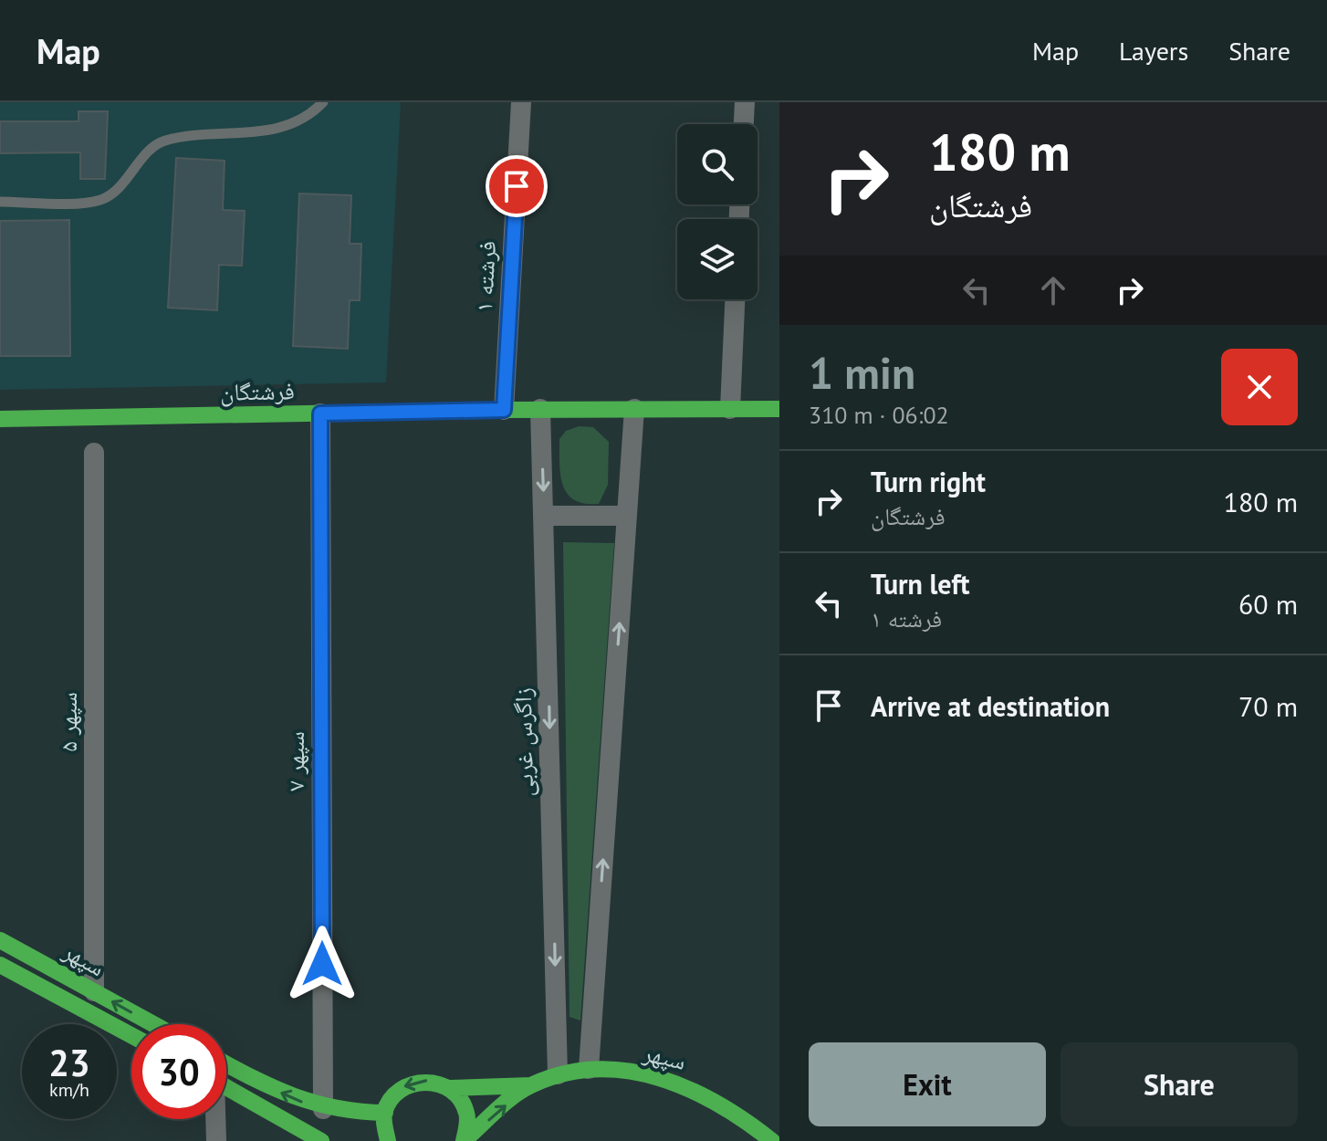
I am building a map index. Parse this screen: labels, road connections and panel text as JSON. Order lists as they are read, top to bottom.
{
  "streets": {
    "street": [
      "فرشته ۱",
      "فرشتگان",
      "سپهر ۵",
      "زاگرس غربی",
      "سپهر ۷",
      "سپهر"
    ]
  },
  "crossings": [
    ["فرشته ۱", "فرشتگان"],
    ["فرشتگان", "زاگرس غربی"],
    ["فرشتگان", "سپهر ۷"],
    ["سپهر ۵", "سپهر"],
    ["زاگرس غربی", "سپهر"]
  ],
  "page": {
    "header": "Map",
    "nav": ["Map", "Layers", "Share"],
    "turn": ["180 m", "فرشتگان"],
    "heading": ["1 min", "310 m · 06:02"],
    "list": [
      {
        "name": "Turn right",
        "note": "فرشتگان",
        "value": "180 m"
      },
      {
        "name": "Turn left",
        "note": "فرشته ۱",
        "value": "60 m"
      },
      {
        "name": "Arrive at destination",
        "value": "70 m"
      }
    ],
    "speed": "23 km/h",
    "limit": "30",
    "buttons": ["Exit", "Share"]
  }
}
